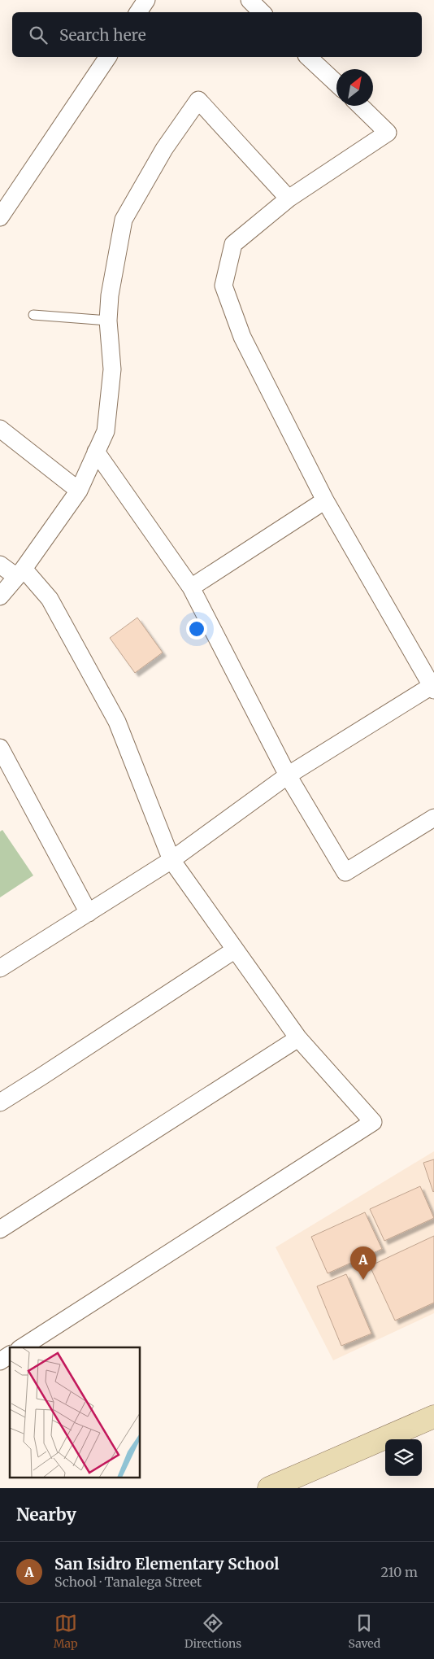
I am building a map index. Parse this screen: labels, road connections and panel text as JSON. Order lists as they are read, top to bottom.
{
  "north": "top right",
  "page": {
    "search": "Search here",
    "pins": "A",
    "heading": "Nearby",
    "list": [
      {
        "mark": "A",
        "name": "San Isidro Elementary School",
        "note": "School · Tanalega Street",
        "value": "210 m"
      }
    ],
    "nav": ["Map", "Directions", "Saved"]
  }
}
